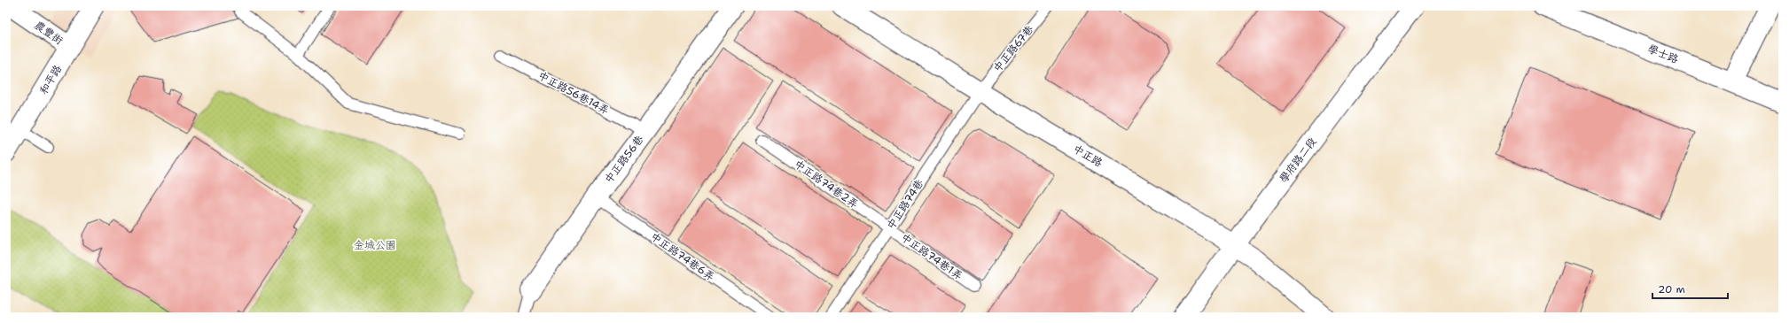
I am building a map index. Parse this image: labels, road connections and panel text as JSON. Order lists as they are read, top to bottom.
{
  "streets": {
    "street": [
      "農豐街",
      "學士路",
      "和平路",
      "中正路",
      "中正路56巷",
      "學府路二段"
    ],
    "lane": [
      "中正路67巷",
      "中正路56巷14弄",
      "中正路74巷2弄",
      "中正路74巷",
      "中正路74巷6弄",
      "中正路74巷1弄"
    ]
  },
  "crossings": [
    ["農豐街", "和平路"],
    ["中正路67巷", "中正路"],
    ["中正路67巷", "中正路74巷"],
    ["中正路56巷14弄", "中正路56巷"],
    ["中正路", "學府路二段"],
    ["中正路", "中正路74巷"],
    ["中正路56巷", "中正路74巷6弄"],
    ["中正路74巷2弄", "中正路74巷"],
    ["中正路74巷2弄", "中正路74巷1弄"],
    ["中正路74巷", "中正路74巷1弄"]
  ],
  "parks": ["金城公園"],
  "scale_bar": "20 m"
}
